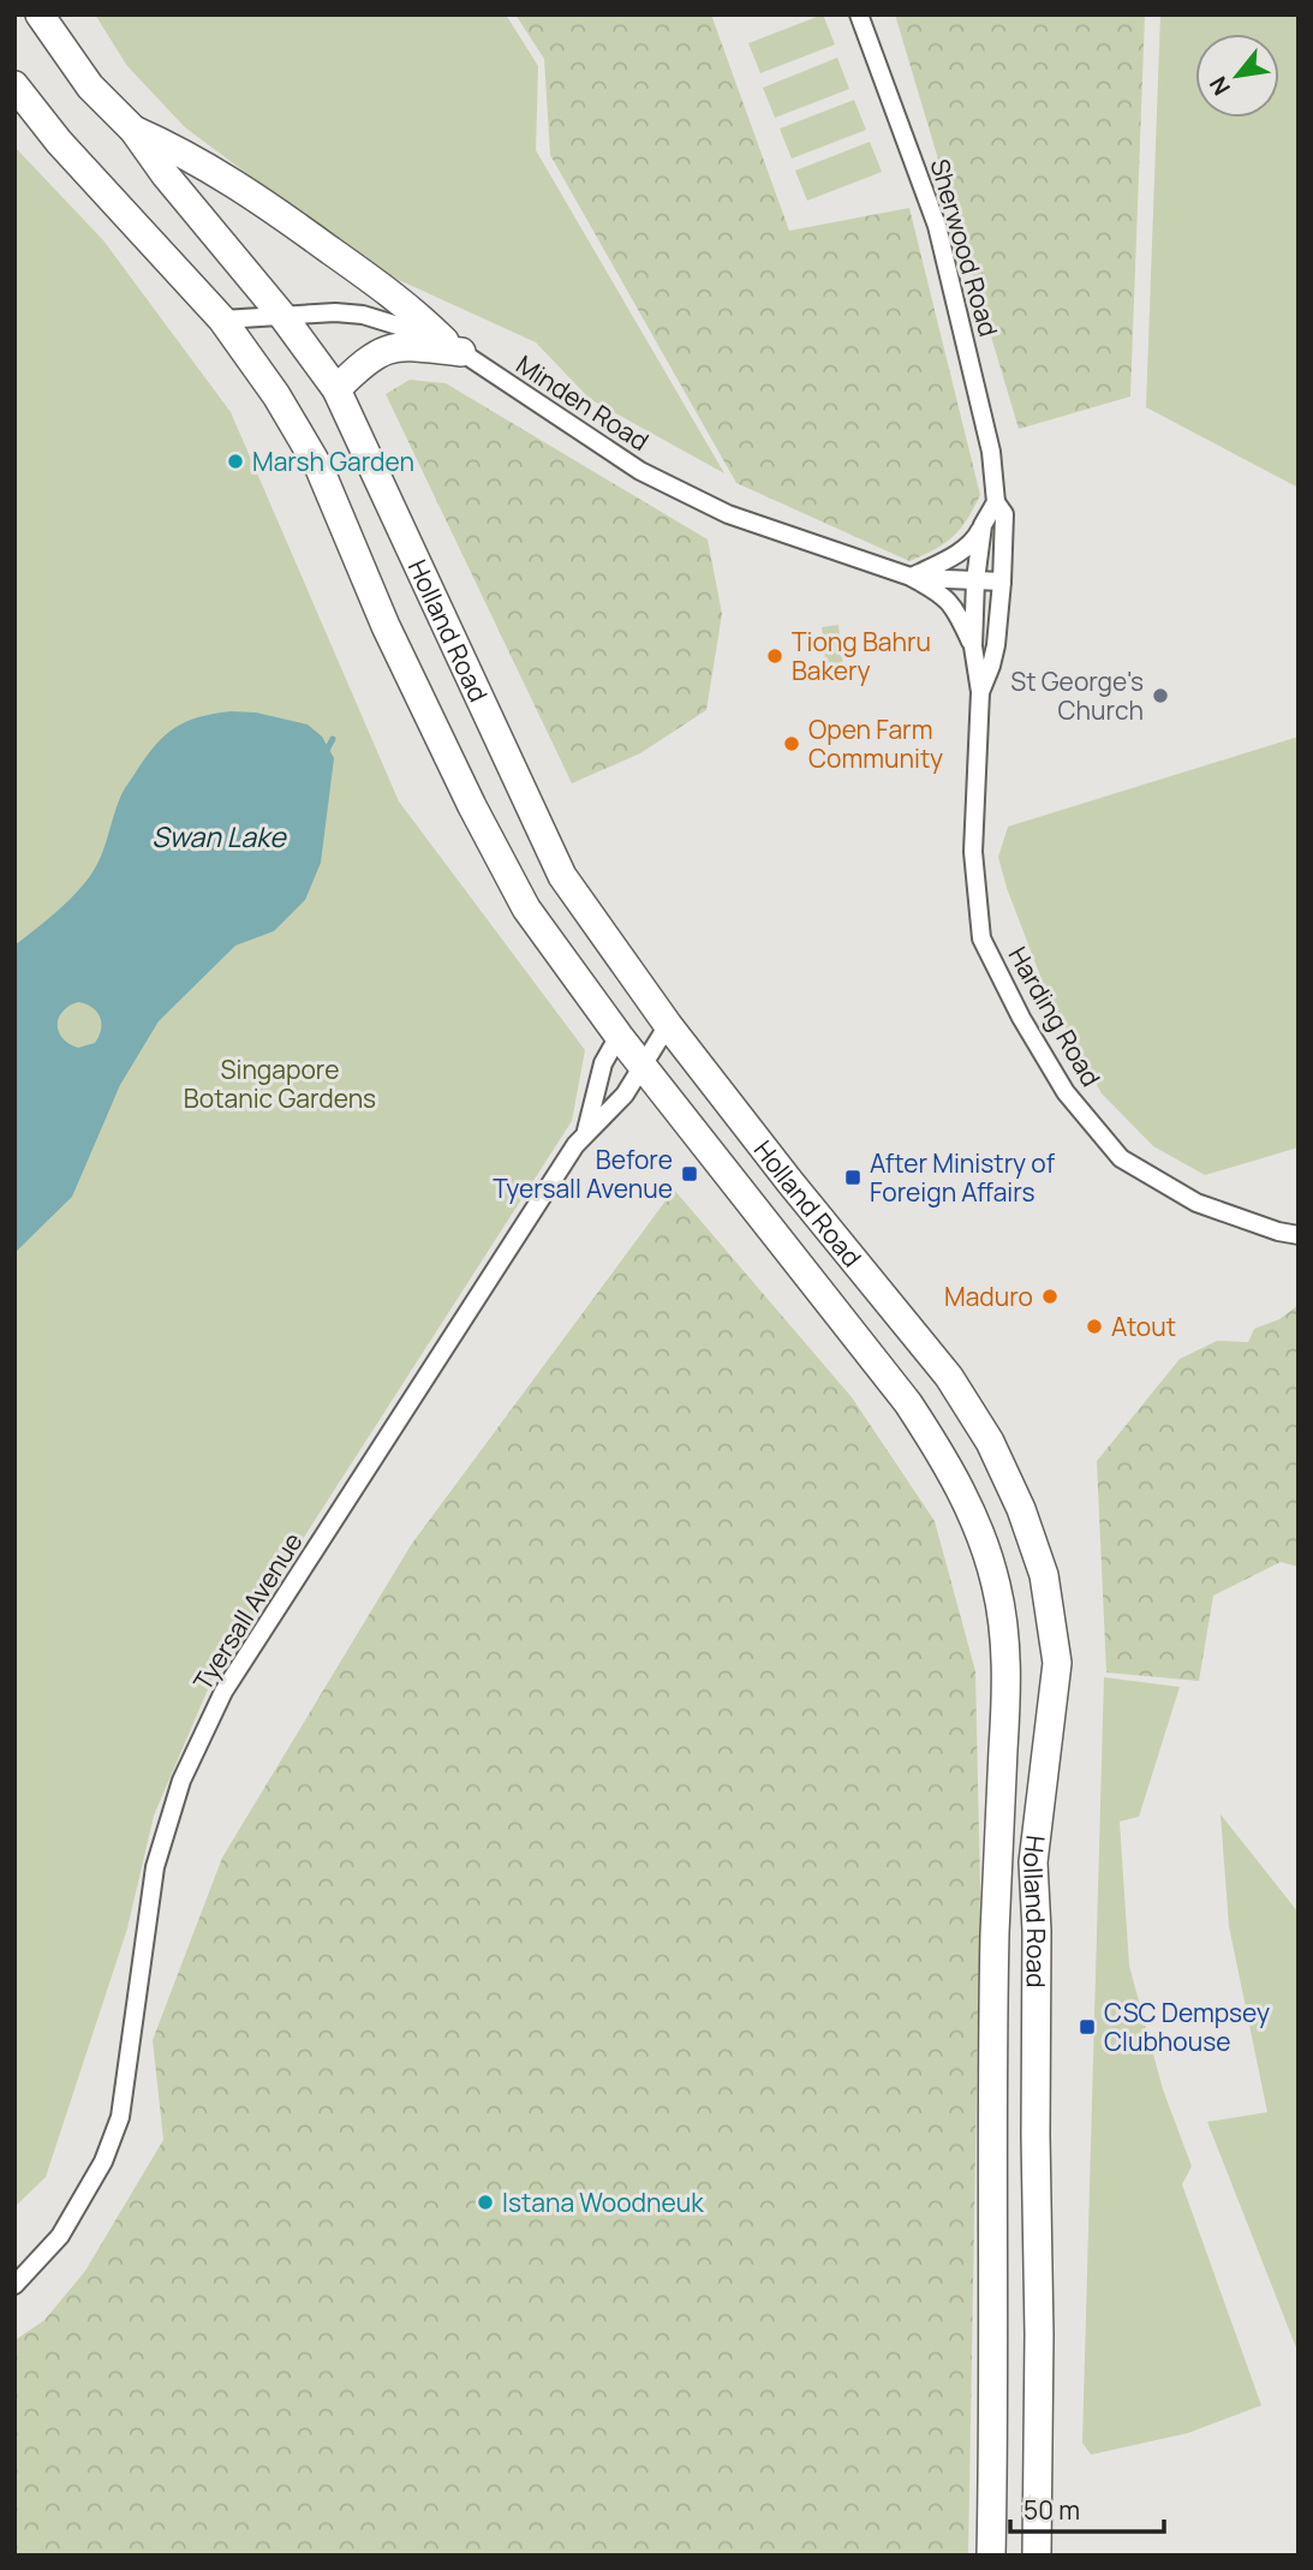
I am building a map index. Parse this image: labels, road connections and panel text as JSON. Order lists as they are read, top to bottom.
{
  "streets": {
    "main road": ["Holland Road"],
    "street": [
      "Sherwood Road",
      "Minden Road",
      "Harding Road",
      "Tyersall Avenue"
    ]
  },
  "crossings": [
    ["Sherwood Road", "Minden Road"],
    ["Sherwood Road", "Harding Road"],
    ["Minden Road", "Holland Road"],
    ["Minden Road", "Harding Road"],
    ["Holland Road", "Tyersall Avenue"]
  ],
  "water": ["Swan Lake"],
  "parks": ["Singapore Botanic Gardens"],
  "places": {
    "other": [
      "Marsh Garden",
      "Tiong Bahru Bakery",
      "St George's Church",
      "Open Farm Community",
      "Maduro",
      "Atout",
      "Istana Woodneuk"
    ],
    "transit": ["Before Tyersall Avenue", "After Ministry of Foreign Affairs", "CSC Dempsey Clubhouse"]
  },
  "scale_bar": "50 m",
  "north": "bottom left"
}
